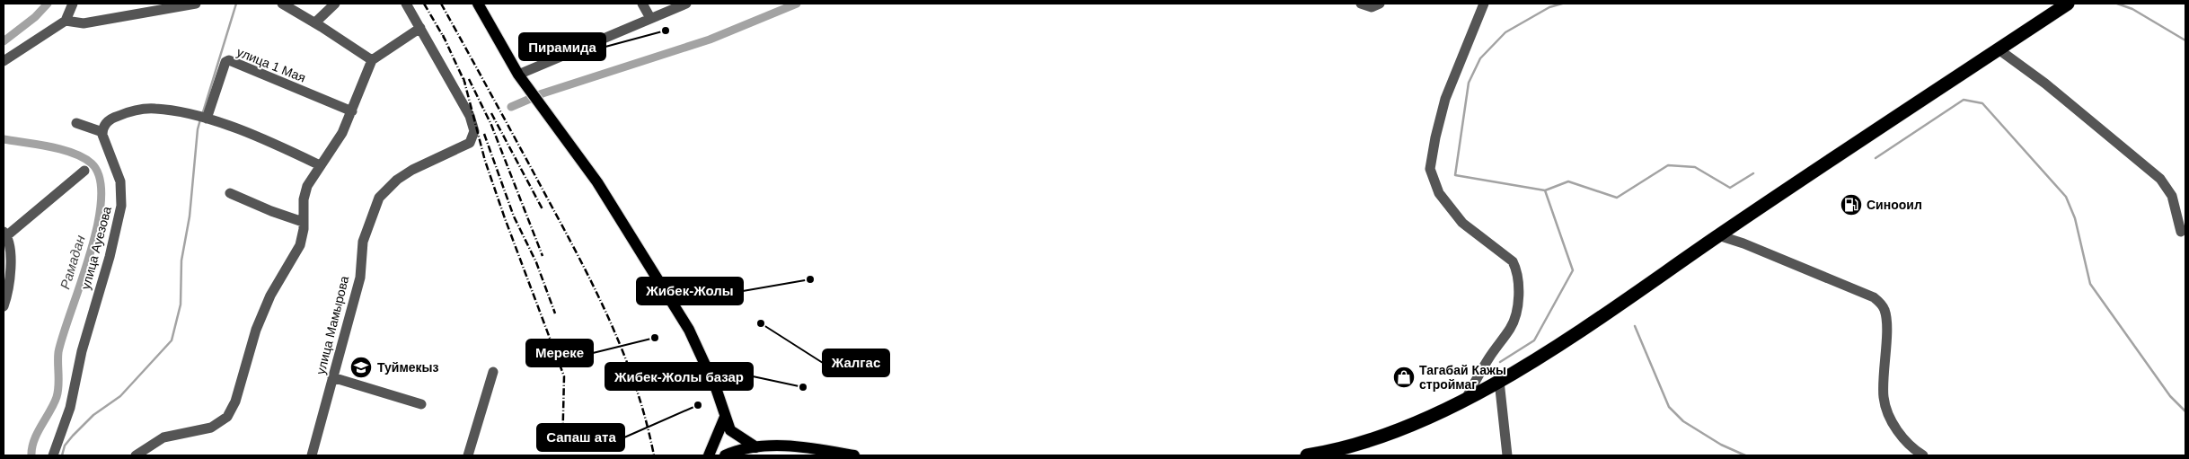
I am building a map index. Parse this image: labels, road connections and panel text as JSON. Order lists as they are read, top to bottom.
{
  "streets": {
    "street": ["улица 1 Мая", "улица Ауезова", "улица Мамырова"]
  },
  "water": ["Рамадан"],
  "places": {
    "other": [
      "Пирамида",
      "Жибек-Жолы",
      "Жалгас",
      "Мереке",
      "Жибек-Жолы базар",
      "Сапаш ата"
    ],
    "fuel station": ["Синооил"],
    "school or university": ["Туймекыз"],
    "shop": ["Тагабай Кажы строймаг"]
  }
}
